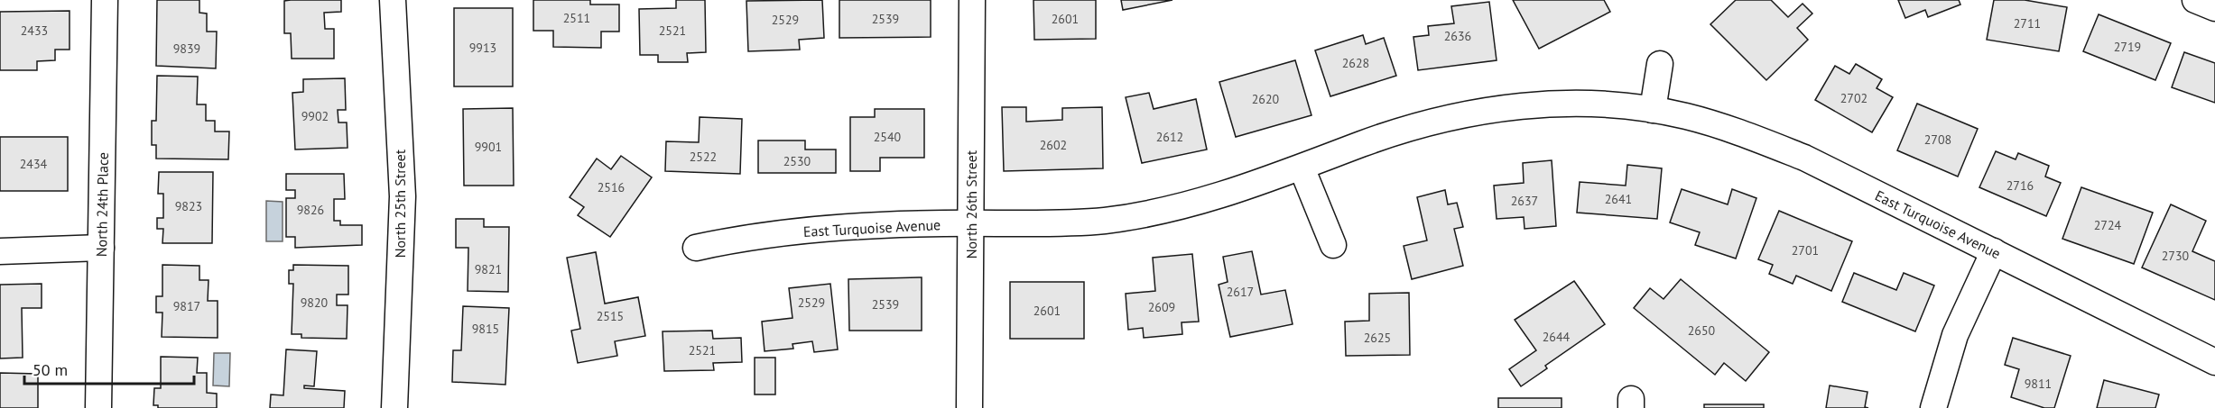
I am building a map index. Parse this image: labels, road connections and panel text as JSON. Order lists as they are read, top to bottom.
{
  "streets": {
    "street": [
      "North 25th Street",
      "North 24th Place",
      "North 26th Street",
      "East Turquoise Avenue"
    ]
  },
  "crossings": [
    ["North 26th Street", "East Turquoise Avenue"]
  ],
  "house_numbers": [
    "2511",
    "2539",
    "2601",
    "2529",
    "2711",
    "2433",
    "2521",
    "2636",
    "2719",
    "9913",
    "9839",
    "2628",
    "2702",
    "2620",
    "9902",
    "2540",
    "2612",
    "2708",
    "2602",
    "9901",
    "2522",
    "2530",
    "2434",
    "2716",
    "2516",
    "2641",
    "2637",
    "9823",
    "9826",
    "2724",
    "2701",
    "2730",
    "9821",
    "2617",
    "9820",
    "2529",
    "2539",
    "9817",
    "2609",
    "2601",
    "2515",
    "9815",
    "2650",
    "2644",
    "2625",
    "2521",
    "9811"
  ],
  "scale_bar": "50 m"
}
